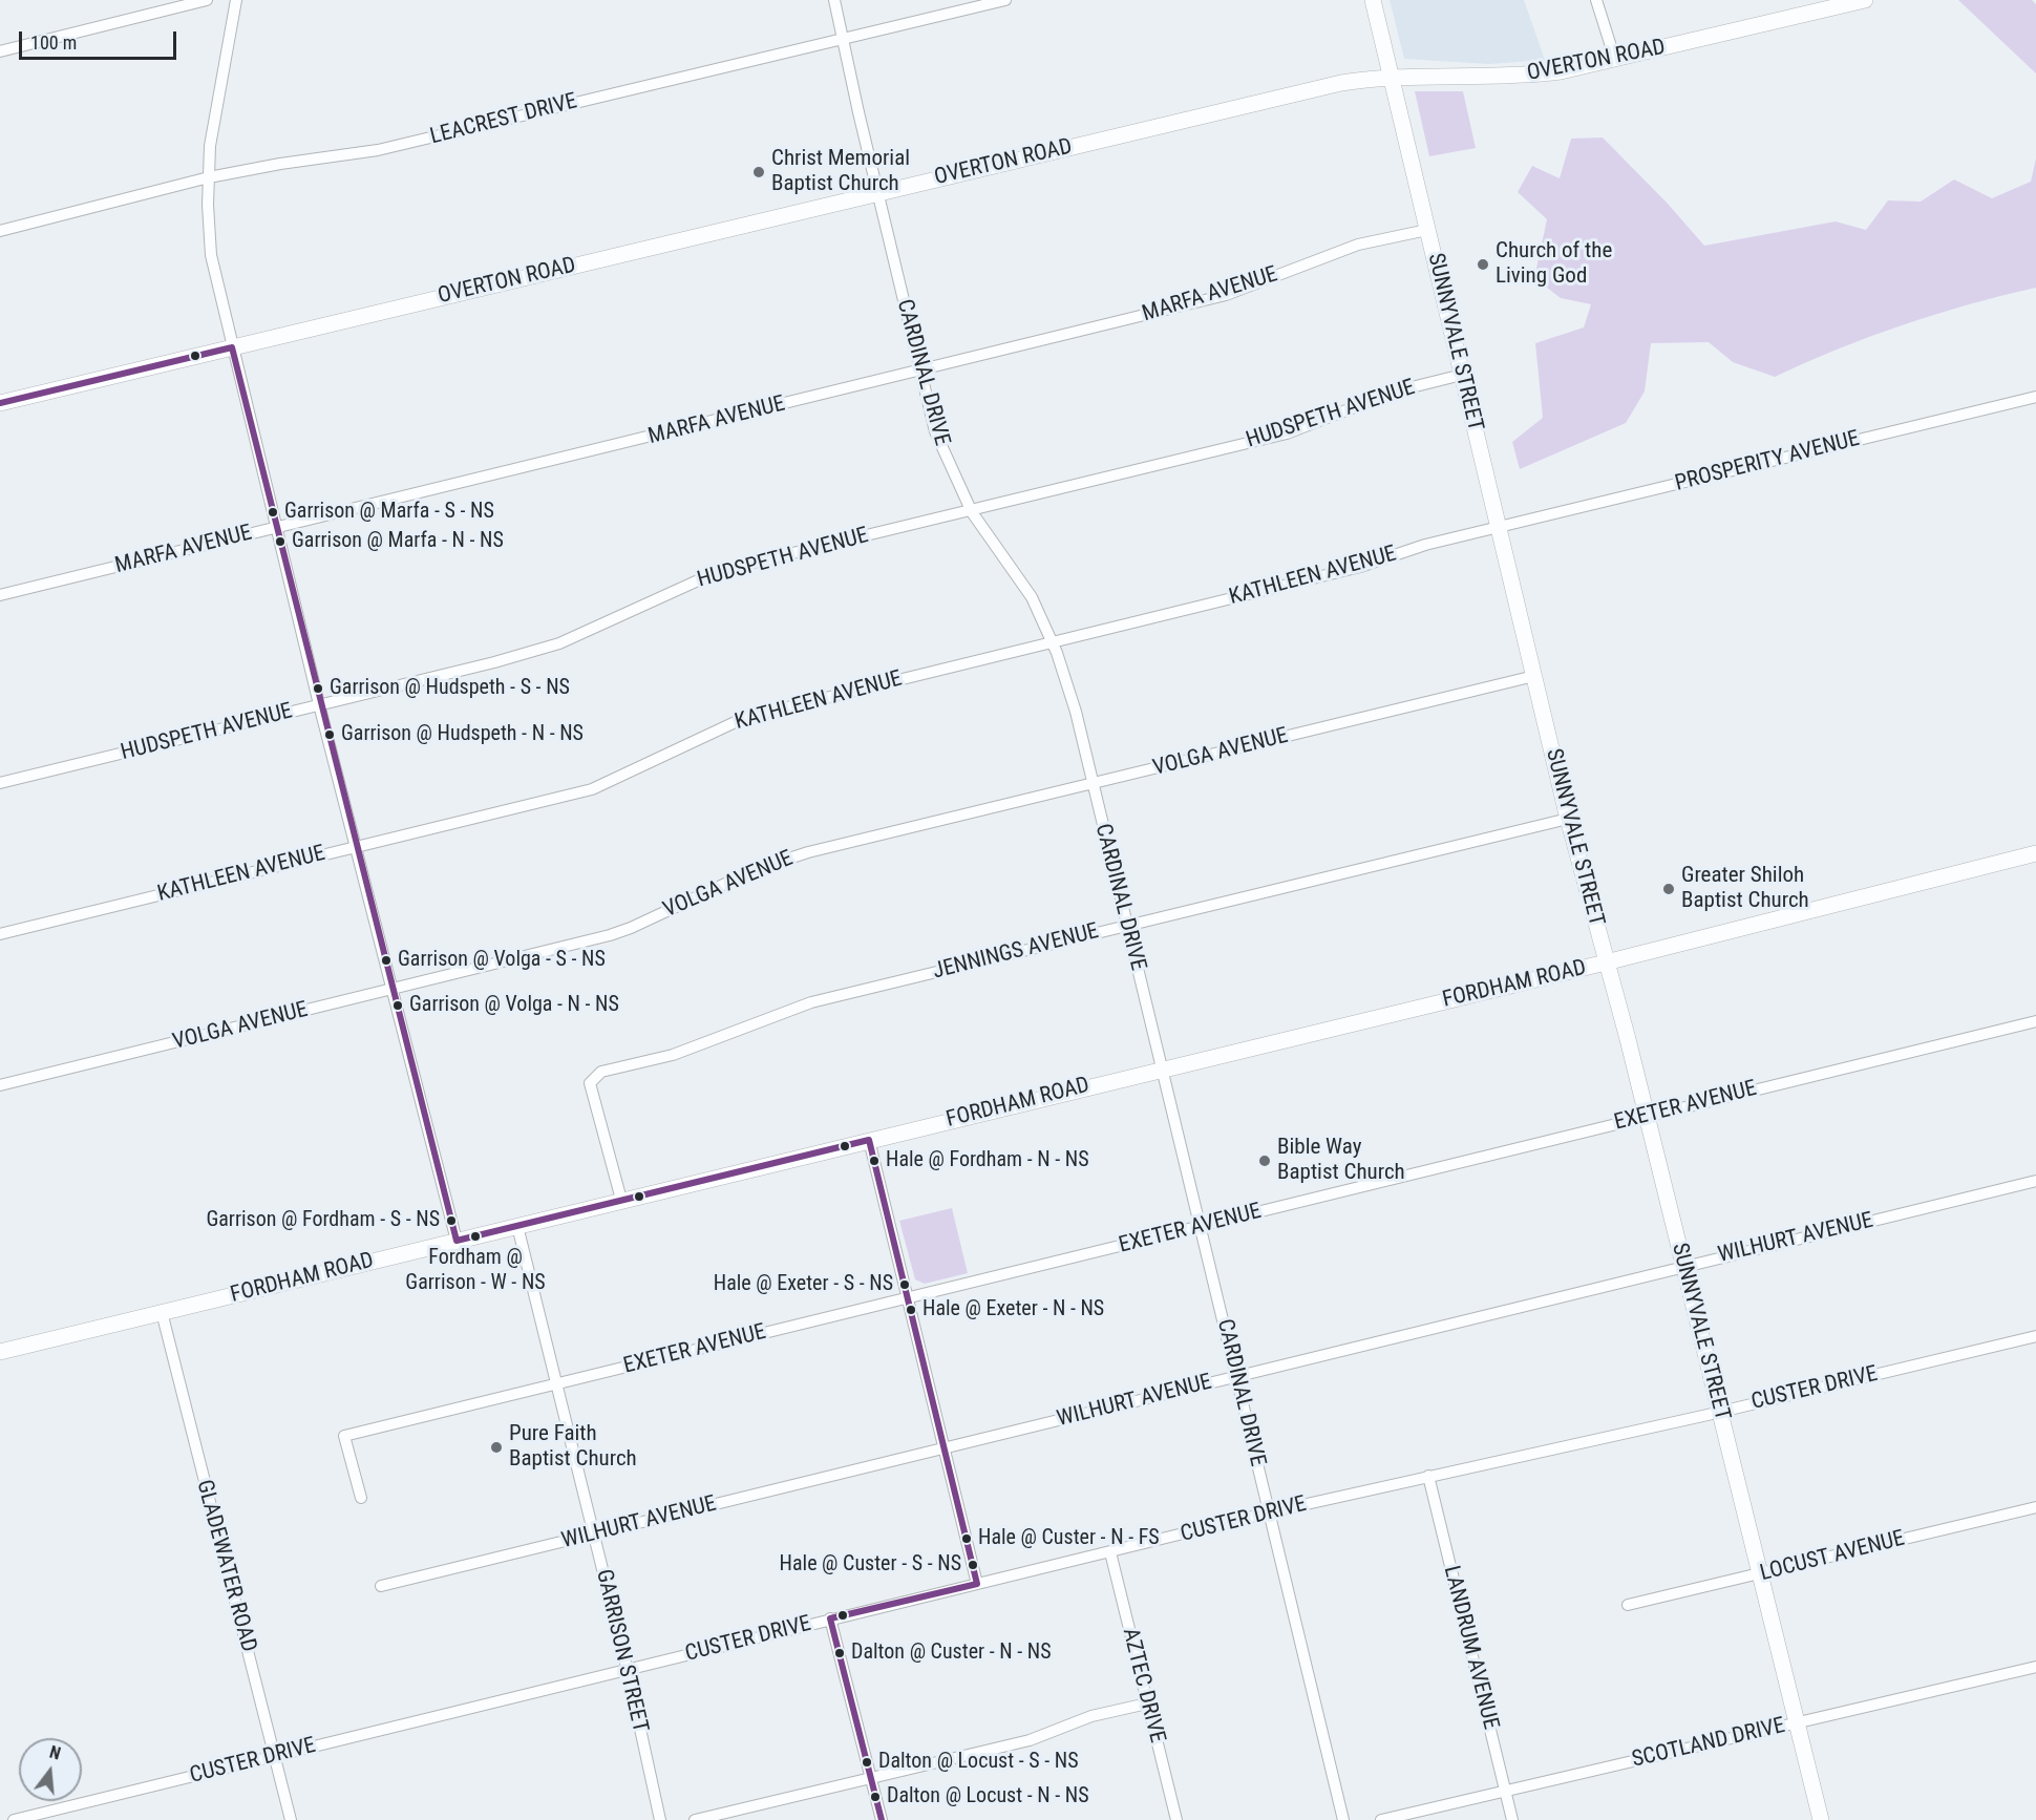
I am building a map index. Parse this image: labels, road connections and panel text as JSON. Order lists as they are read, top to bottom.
{
  "streets": {
    "street": [
      "OVERTON ROAD",
      "LEACREST DRIVE",
      "MARFA AVENUE",
      "SUNNYVALE STREET",
      "CARDINAL DRIVE",
      "HUDSPETH AVENUE",
      "PROSPERITY AVENUE",
      "KATHLEEN AVENUE",
      "VOLGA AVENUE",
      "JENNINGS AVENUE",
      "FORDHAM ROAD",
      "EXETER AVENUE",
      "WILHURT AVENUE",
      "CUSTER DRIVE",
      "LOCUST AVENUE",
      "GLADEWATER ROAD",
      "LANDRUM AVENUE",
      "GARRISON STREET",
      "AZTEC DRIVE",
      "SCOTLAND DRIVE"
    ]
  },
  "crossings": [
    ["OVERTON ROAD", "SUNNYVALE STREET"],
    ["OVERTON ROAD", "CARDINAL DRIVE"],
    ["LEACREST DRIVE", "CARDINAL DRIVE"],
    ["MARFA AVENUE", "SUNNYVALE STREET"],
    ["MARFA AVENUE", "CARDINAL DRIVE"],
    ["SUNNYVALE STREET", "HUDSPETH AVENUE"],
    ["SUNNYVALE STREET", "PROSPERITY AVENUE"],
    ["SUNNYVALE STREET", "KATHLEEN AVENUE"],
    ["SUNNYVALE STREET", "VOLGA AVENUE"],
    ["SUNNYVALE STREET", "JENNINGS AVENUE"],
    ["SUNNYVALE STREET", "FORDHAM ROAD"],
    ["SUNNYVALE STREET", "EXETER AVENUE"],
    ["SUNNYVALE STREET", "WILHURT AVENUE"],
    ["SUNNYVALE STREET", "CUSTER DRIVE"],
    ["SUNNYVALE STREET", "LOCUST AVENUE"],
    ["SUNNYVALE STREET", "SCOTLAND DRIVE"],
    ["CARDINAL DRIVE", "HUDSPETH AVENUE"],
    ["CARDINAL DRIVE", "KATHLEEN AVENUE"],
    ["CARDINAL DRIVE", "VOLGA AVENUE"],
    ["CARDINAL DRIVE", "JENNINGS AVENUE"],
    ["CARDINAL DRIVE", "FORDHAM ROAD"],
    ["CARDINAL DRIVE", "EXETER AVENUE"],
    ["CARDINAL DRIVE", "WILHURT AVENUE"],
    ["CARDINAL DRIVE", "CUSTER DRIVE"],
    ["PROSPERITY AVENUE", "KATHLEEN AVENUE"],
    ["JENNINGS AVENUE", "FORDHAM ROAD"],
    ["FORDHAM ROAD", "GLADEWATER ROAD"],
    ["FORDHAM ROAD", "GARRISON STREET"],
    ["EXETER AVENUE", "GARRISON STREET"],
    ["WILHURT AVENUE", "GARRISON STREET"],
    ["CUSTER DRIVE", "GLADEWATER ROAD"],
    ["CUSTER DRIVE", "LANDRUM AVENUE"],
    ["CUSTER DRIVE", "GARRISON STREET"],
    ["CUSTER DRIVE", "AZTEC DRIVE"],
    ["LANDRUM AVENUE", "SCOTLAND DRIVE"]
  ],
  "places": [
    "Christ Memorial Baptist Church",
    "Church of the Living God",
    "Garrison @ Marfa - S - NS",
    "Garrison @ Marfa - N - NS",
    "Garrison @ Hudspeth - S - NS",
    "Garrison @ Hudspeth - N - NS",
    "Greater Shiloh Baptist Church",
    "Garrison @ Volga - S - NS",
    "Garrison @ Volga - N - NS",
    "Hale @ Fordham - N - NS",
    "Bible Way Baptist Church",
    "Garrison @ Fordham - S - NS",
    "Fordham @ Garrison - W - NS",
    "Hale @ Exeter - S - NS",
    "Hale @ Exeter - N - NS",
    "Pure Faith Baptist Church",
    "Hale @ Custer - N - FS",
    "Hale @ Custer - S - NS",
    "Dalton @ Custer - N - NS",
    "Dalton @ Locust - S - NS",
    "Dalton @ Locust - N - NS"
  ],
  "scale_bar": "100 m",
  "north": "top"
}
